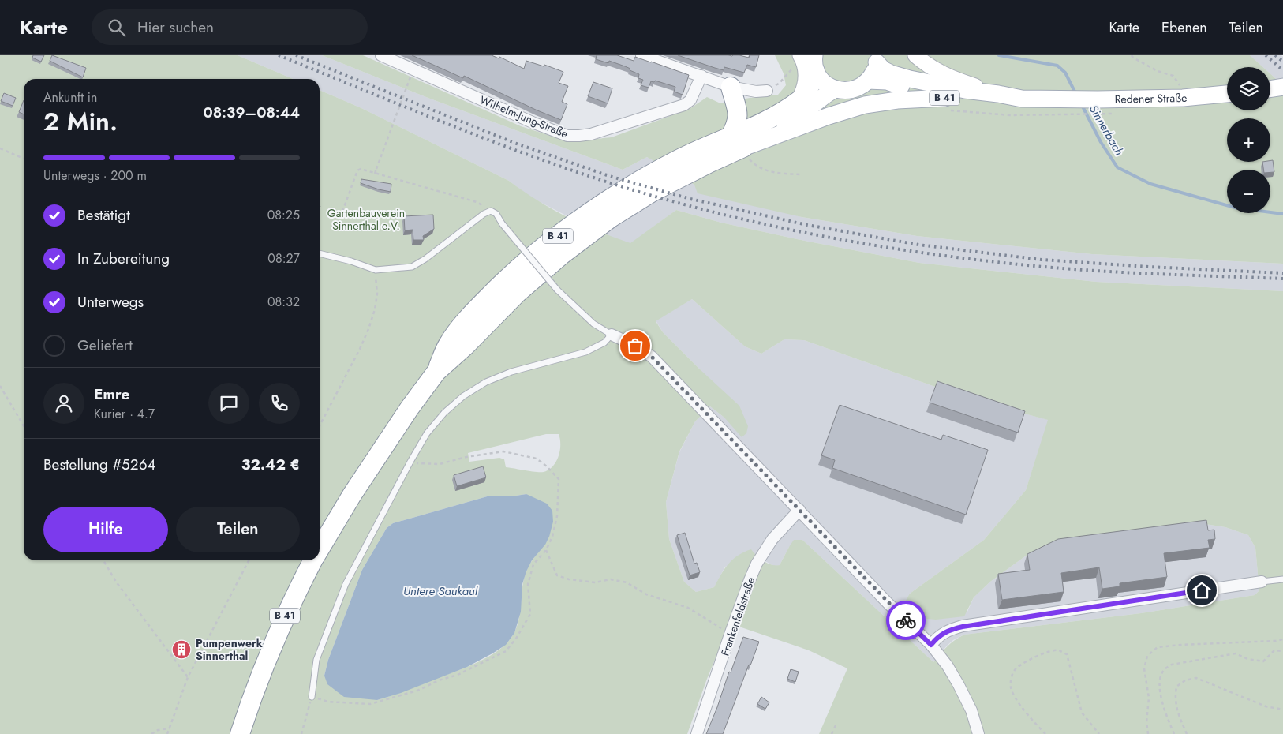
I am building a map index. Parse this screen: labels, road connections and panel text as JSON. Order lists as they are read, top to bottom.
{
  "streets": {
    "highway": ["B 41"],
    "main road": ["Redener Straße"],
    "street": ["Wilhelm-Jung-Straße", "Frankenfeldstraße"]
  },
  "crossings": [
    ["B 41", "Redener Straße"]
  ],
  "water": ["Sinnerbach", "Untere Saukaul"],
  "parks": ["Gartenbauverein Sinnerthal e.V."],
  "places": {
    "building": ["Pumpenwerk Sinnerthal"]
  },
  "page": {
    "header": "Karte",
    "search": "Hier suchen",
    "nav": ["Karte", "Ebenen", "Teilen"],
    "map_buttons": ["+", "−"],
    "heading": ["2 Min.", "Ankunft in", "08:39–08:44"],
    "panel": [
      "Emre",
      "Kurier · 4.7",
      "Bestellung #5264",
      "32.42 €"
    ],
    "bar": "Unterwegs · 200 m",
    "list": [
      ["Bestätigt", "08:25"],
      ["In Zubereitung", "08:27"],
      ["Unterwegs", "08:32"],
      "Geliefert"
    ],
    "buttons": ["Hilfe", "Teilen"]
  }
}
